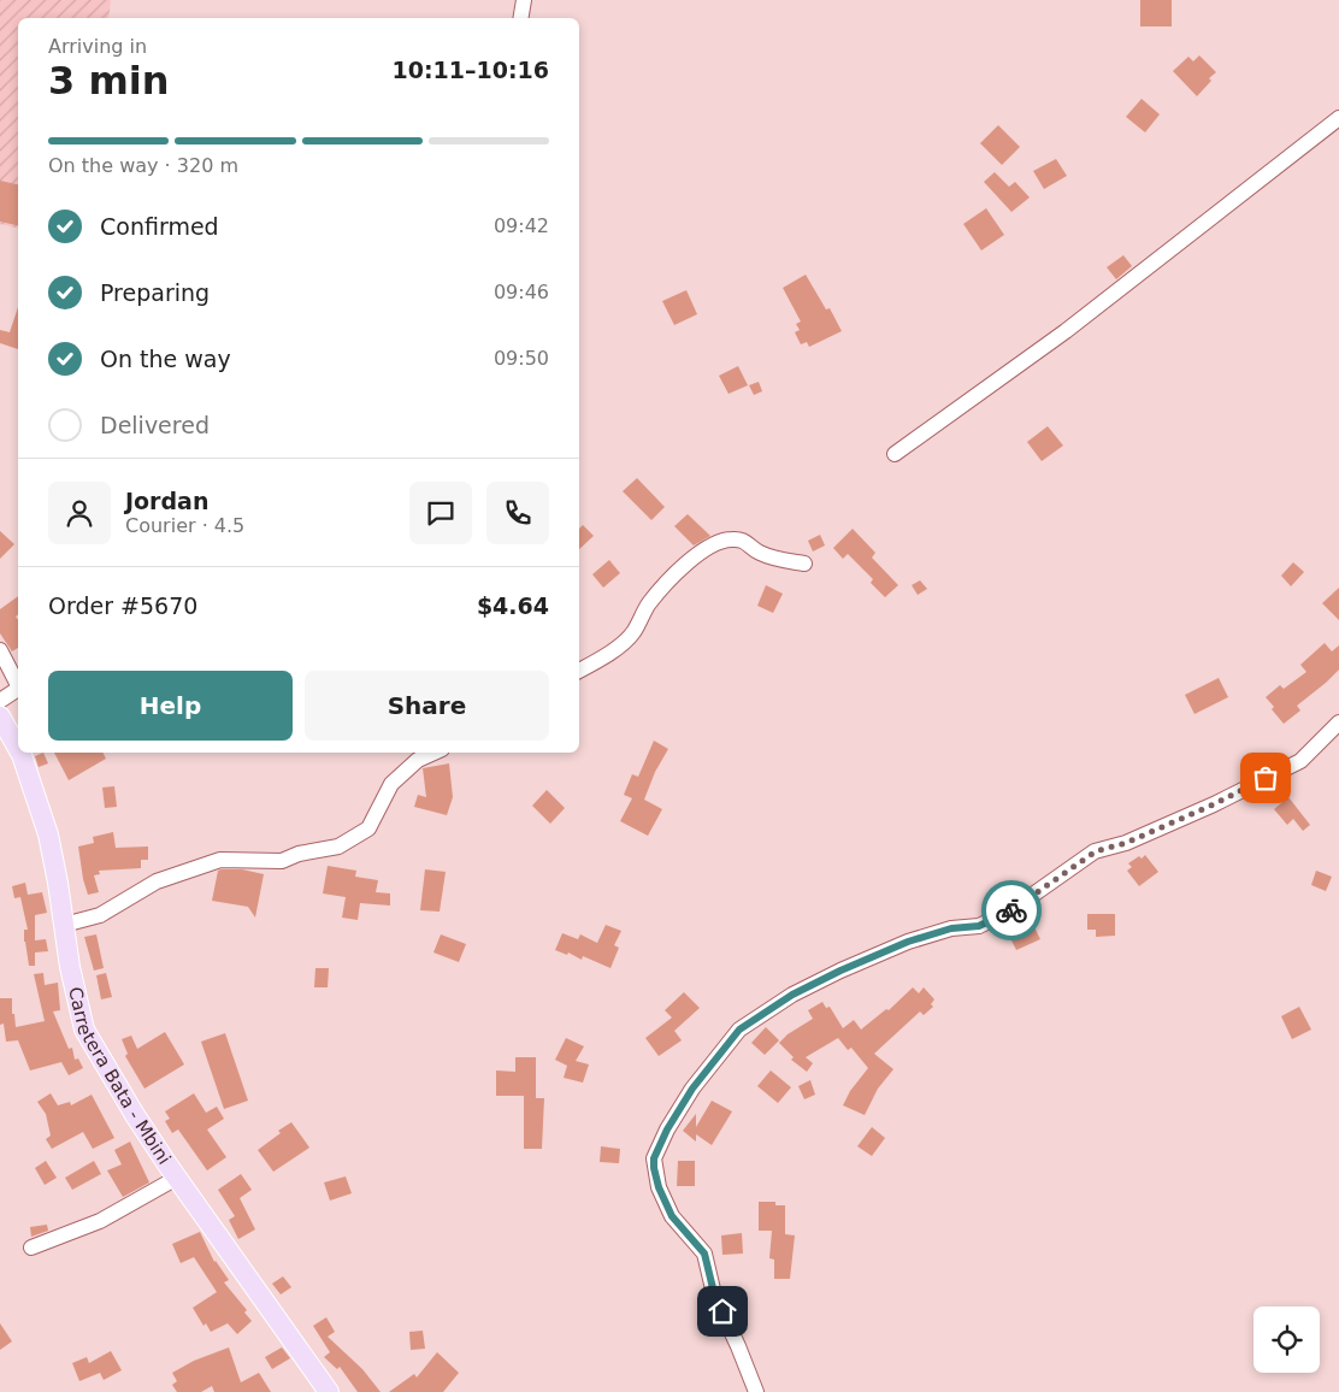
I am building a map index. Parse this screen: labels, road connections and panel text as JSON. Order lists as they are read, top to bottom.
{
  "streets": {
    "main road": ["Carretera Bata - Mbini"]
  },
  "page": {
    "heading": ["3 min", "Arriving in", "10:11–10:16"],
    "panel": [
      "Jordan",
      "Courier · 4.5",
      "Order #5670",
      "$4.64"
    ],
    "bar": "On the way · 320 m",
    "list": [
      ["Confirmed", "09:42"],
      ["Preparing", "09:46"],
      ["On the way", "09:50"],
      "Delivered"
    ],
    "buttons": ["Help", "Share"]
  }
}
